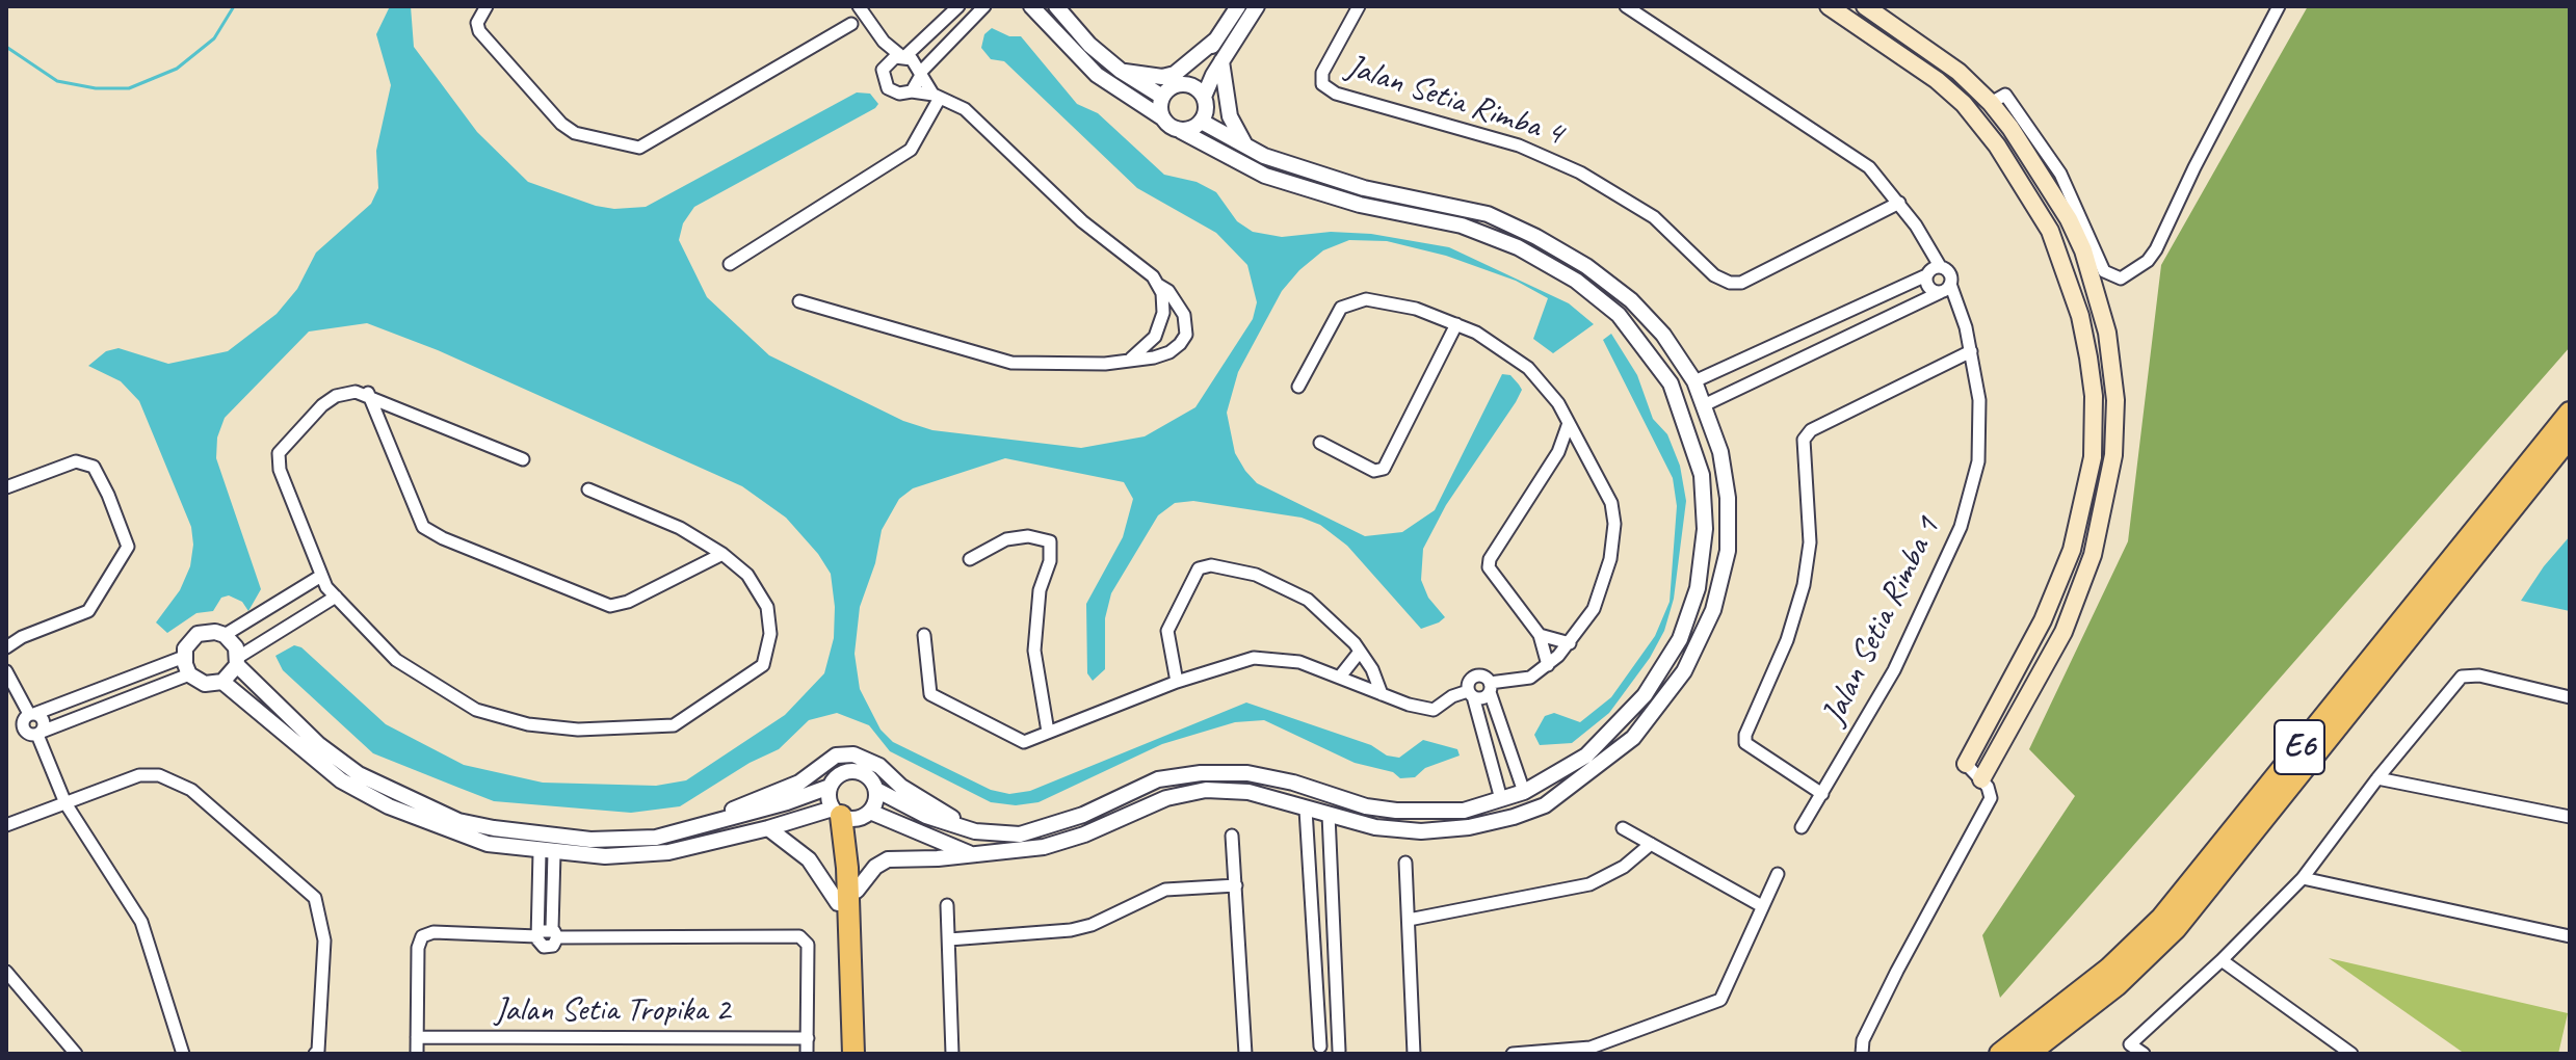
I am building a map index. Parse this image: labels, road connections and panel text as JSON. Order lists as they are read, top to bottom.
{
  "streets": {
    "highway": ["E6"],
    "street": ["Jalan Setia Rimba 4", "Jalan Setia Rimba 1", "Jalan Setia Tropika 2"]
  }
}
